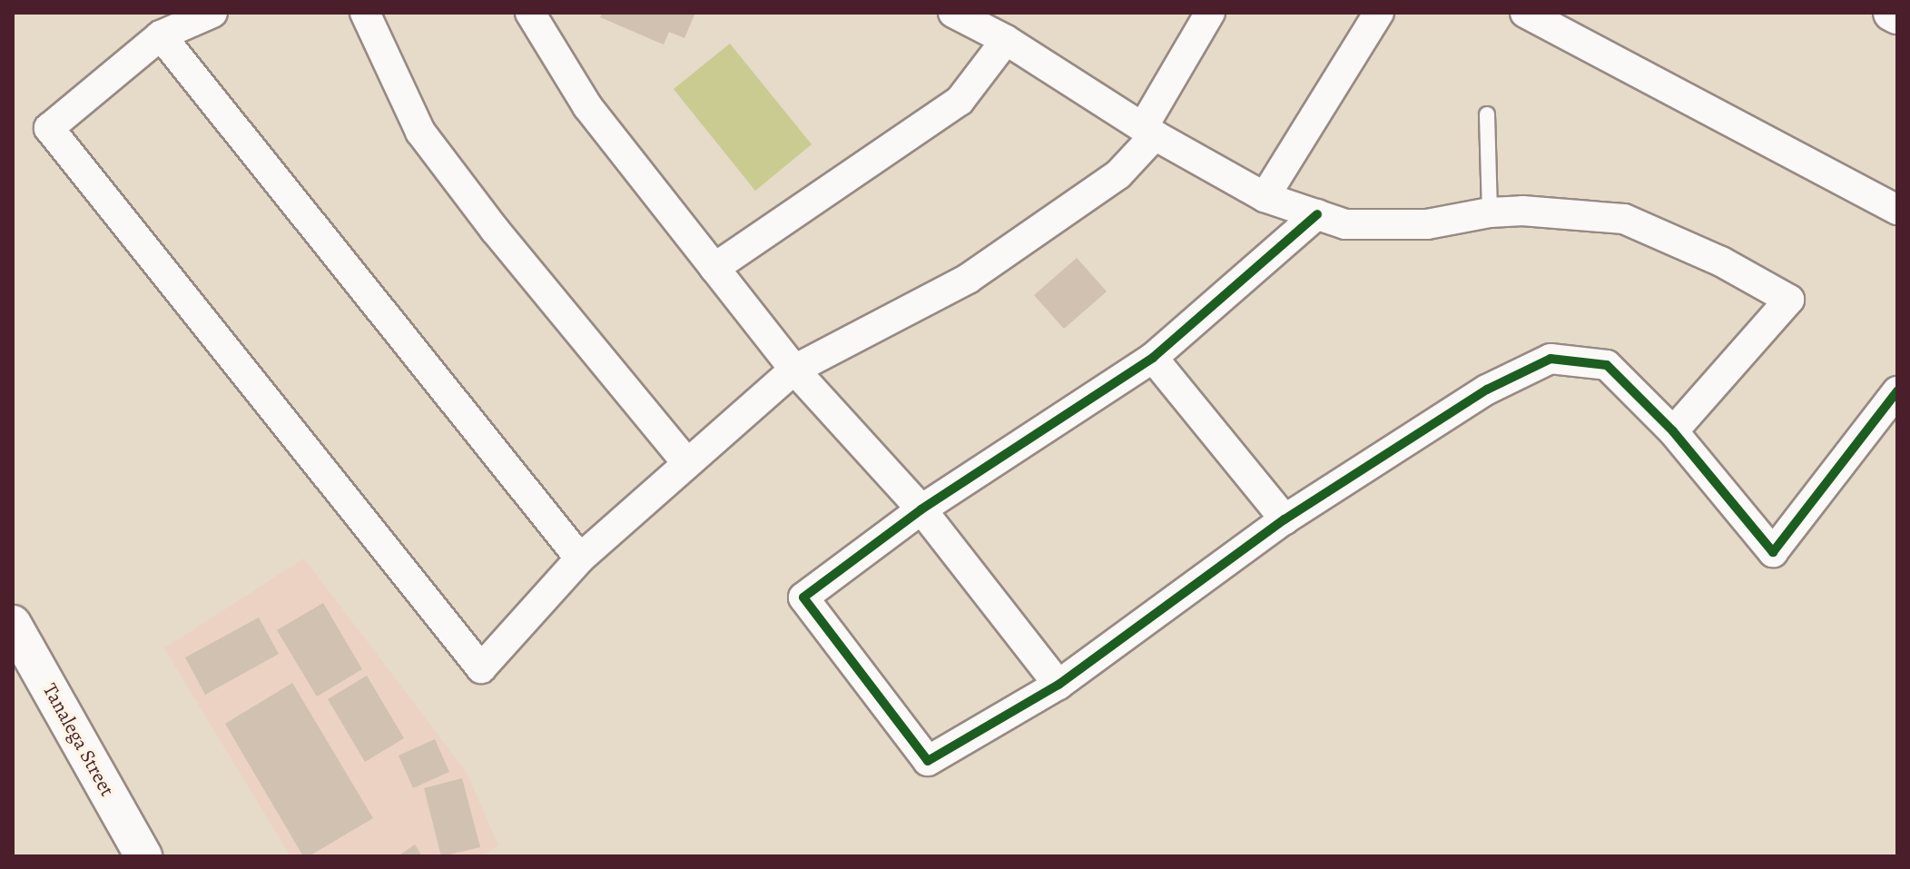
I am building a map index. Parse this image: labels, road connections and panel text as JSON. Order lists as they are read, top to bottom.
{
  "streets": {
    "street": ["Tanalega Street"]
  }
}
